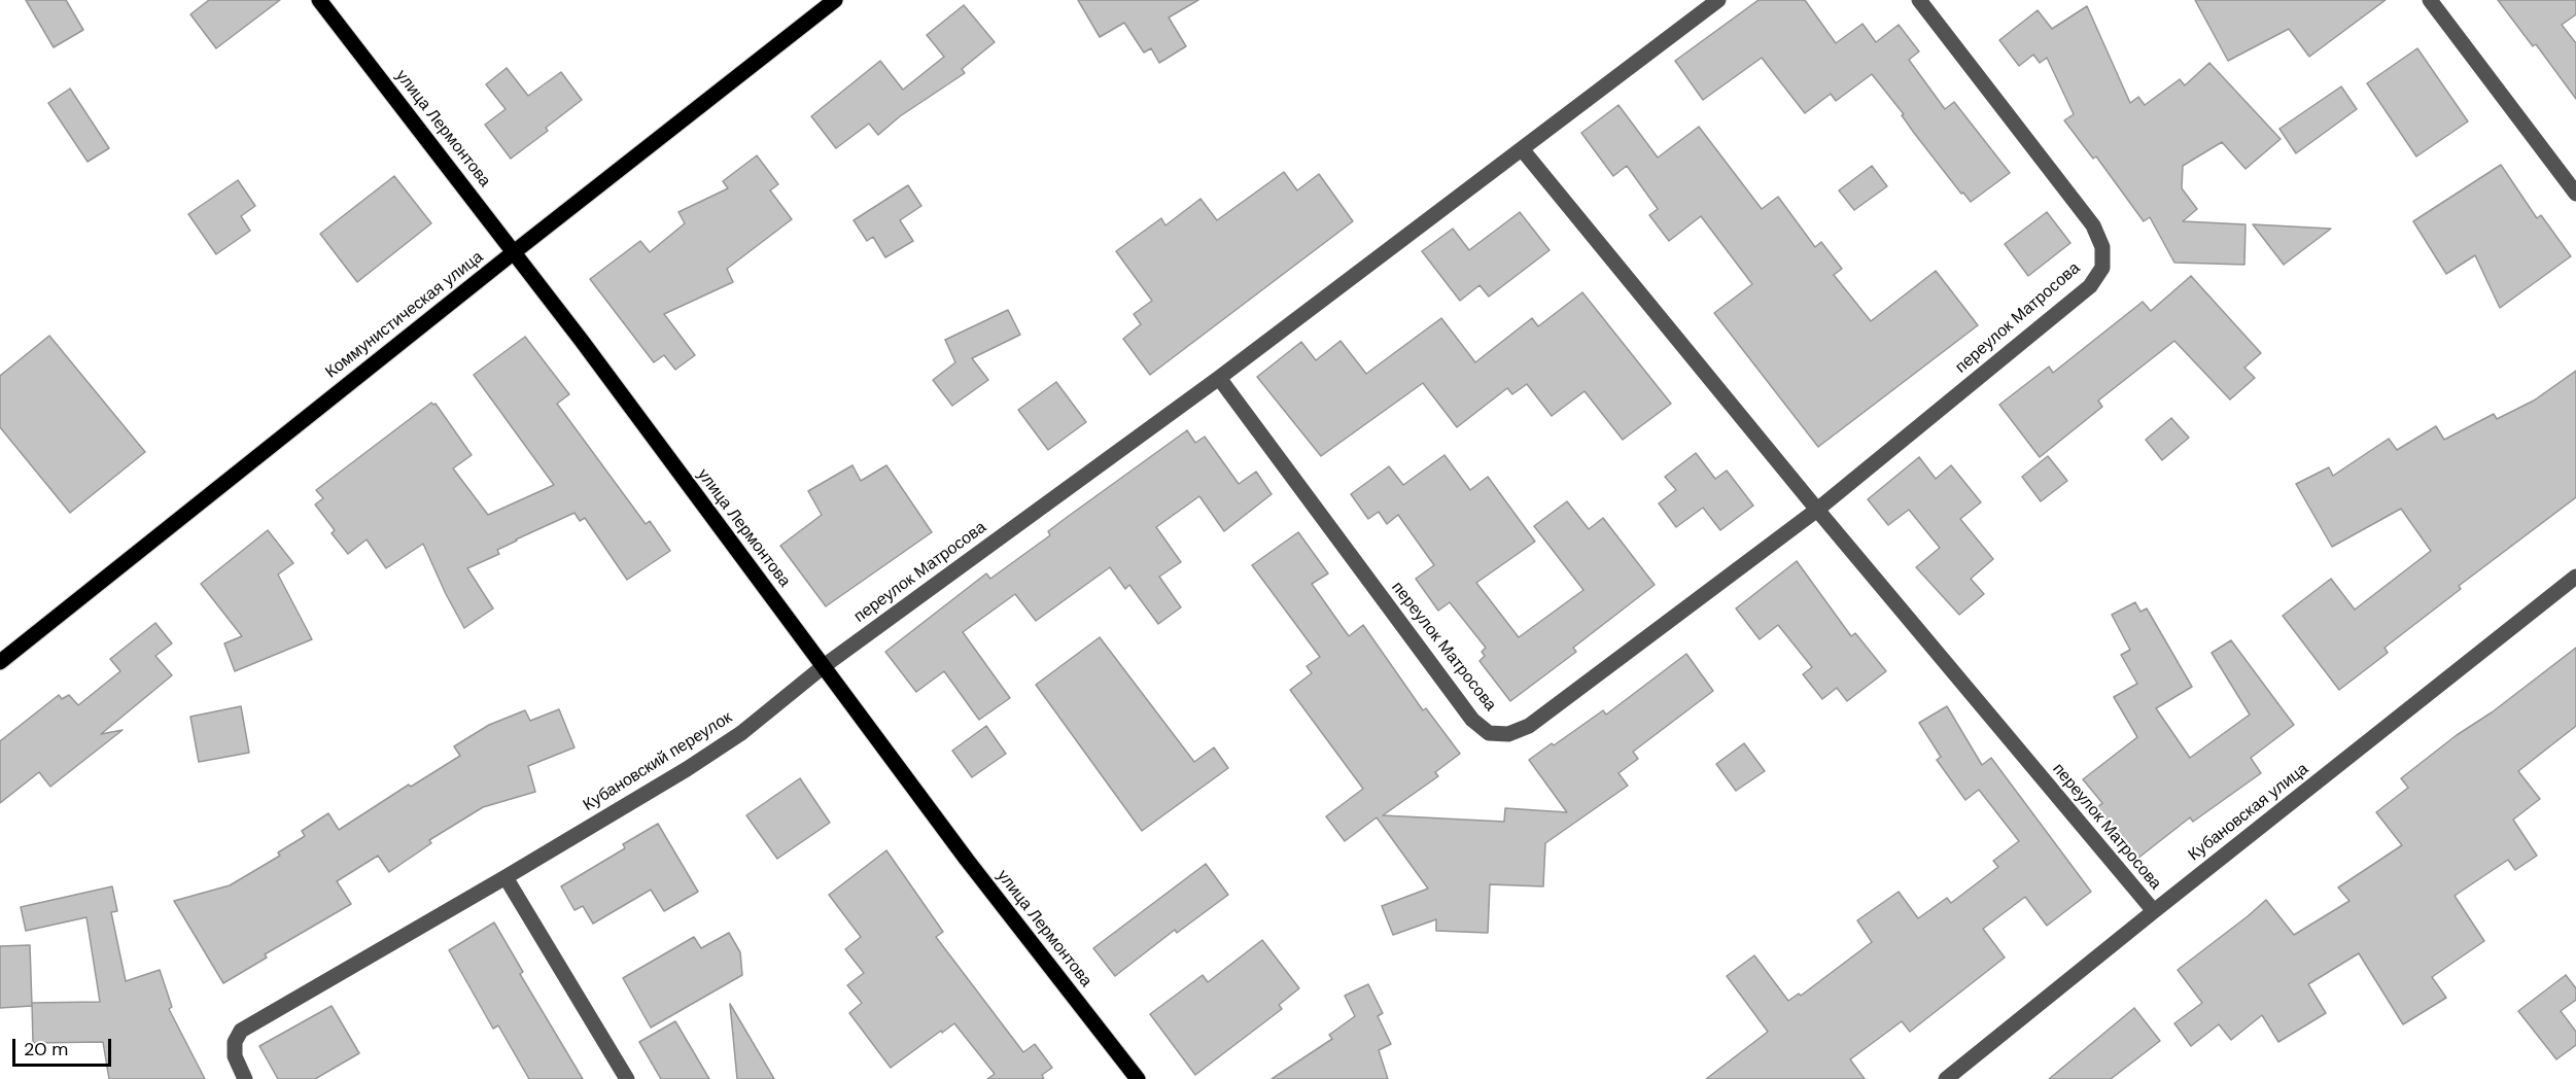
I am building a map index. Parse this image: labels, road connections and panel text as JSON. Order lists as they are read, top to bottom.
{
  "streets": {
    "main road": ["улица Лермонтова", "Коммунистическая улица"],
    "street": ["переулок Матросова", "Кубановский переулок", "Кубановская улица"]
  },
  "crossings": [
    ["улица Лермонтова", "Коммунистическая улица"],
    ["улица Лермонтова", "переулок Матросова"],
    ["улица Лермонтова", "Кубановский переулок"],
    ["переулок Матросова", "Кубановский переулок"],
    ["переулок Матросова", "Кубановская улица"]
  ],
  "scale_bar": "20 m"
}
